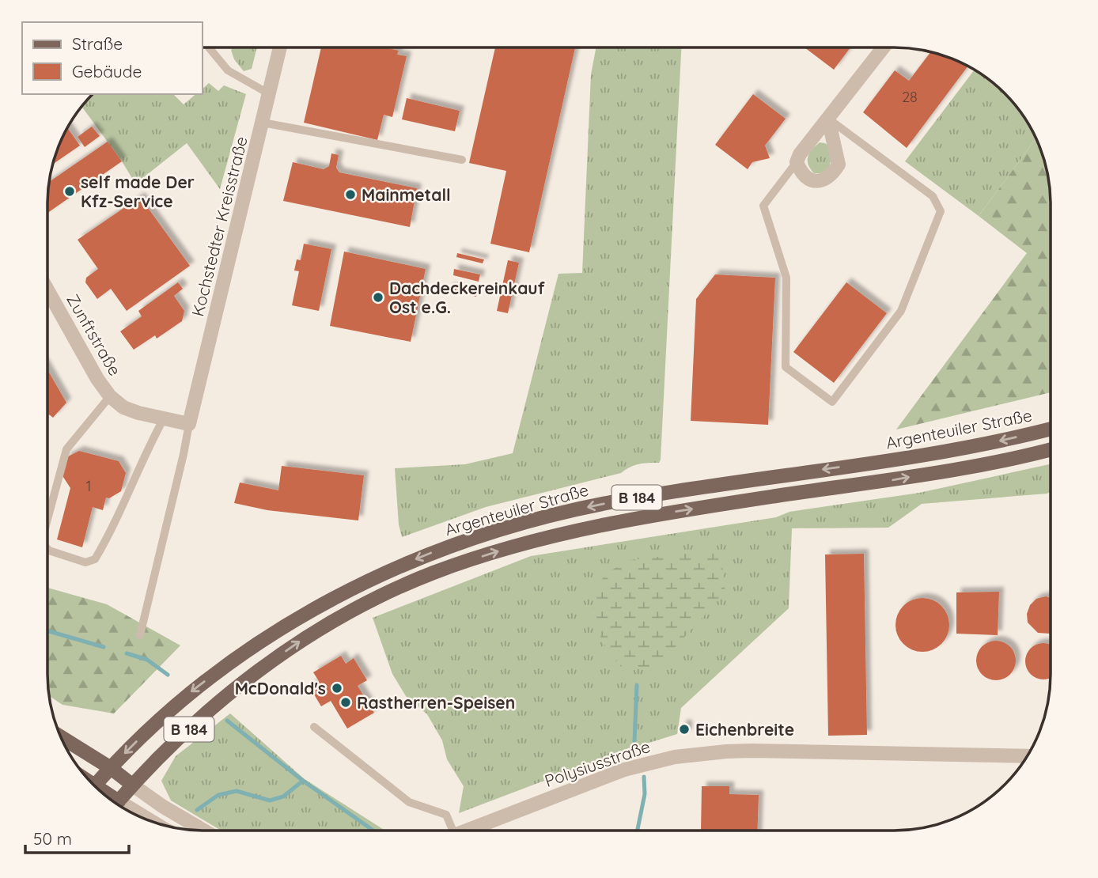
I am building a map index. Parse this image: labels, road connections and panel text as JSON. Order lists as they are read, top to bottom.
{
  "streets": {
    "main road": ["Argenteuiler Straße", "B 184"],
    "street": ["Kochstedter Kreisstraße", "Zunftstraße", "Polysiusstraße"]
  },
  "crossings": [
    ["Kochstedter Kreisstraße", "Zunftstraße"]
  ],
  "places": [
    "self made Der Kfz-Service",
    "Mainmetall",
    "Dachdeckereinkauf Ost e.G.",
    "McDonald's",
    "Rastherren-Speisen",
    "Eichenbreite"
  ],
  "house_numbers": ["28", "1"],
  "legend": ["Straße", "Gebäude"],
  "scale_bar": "50 m"
}
